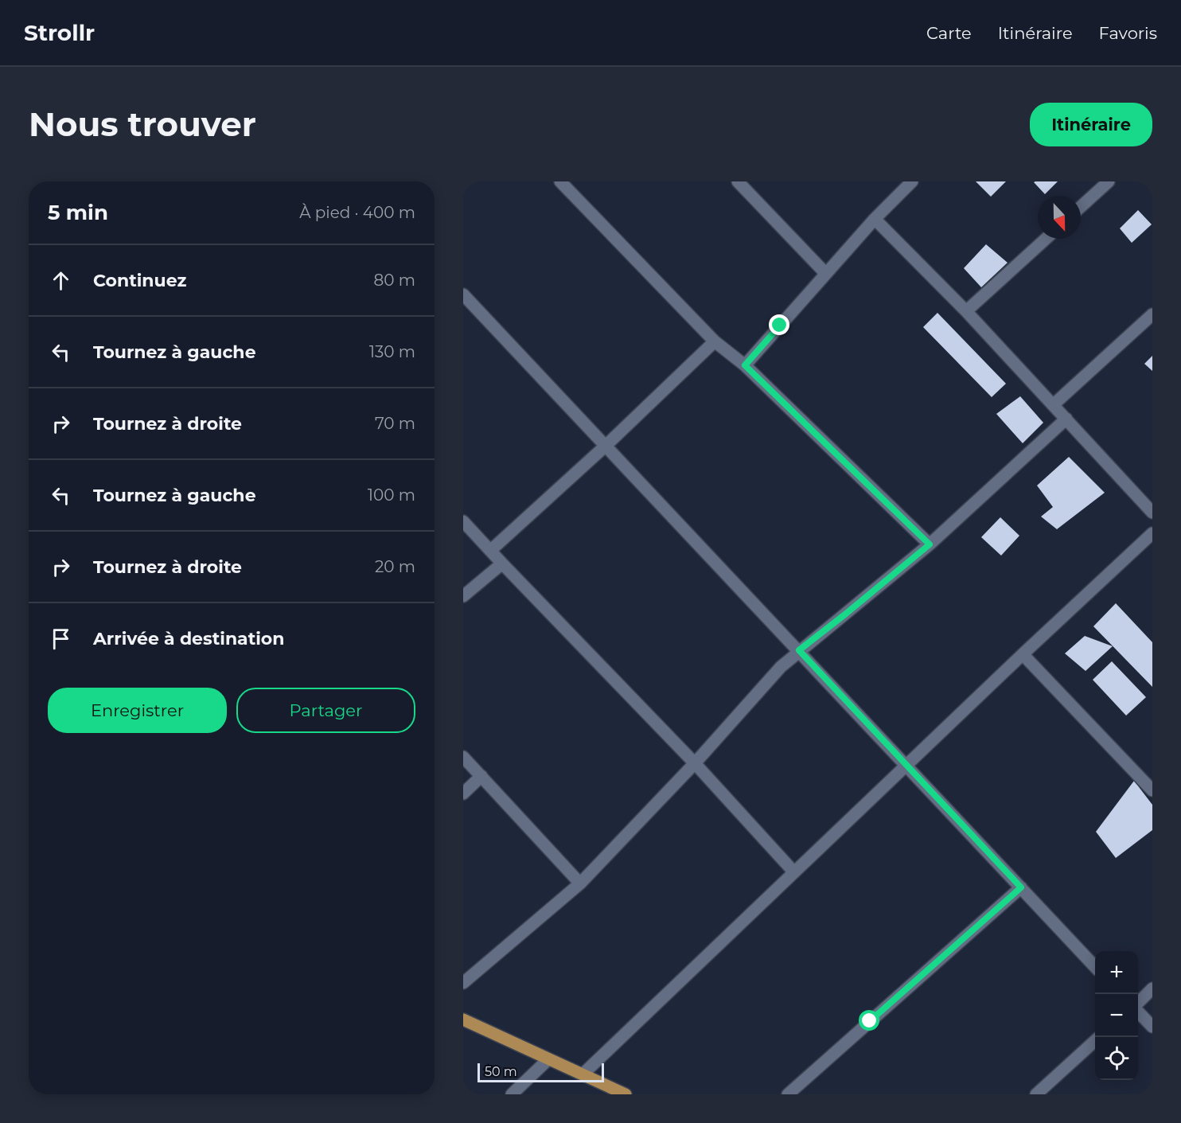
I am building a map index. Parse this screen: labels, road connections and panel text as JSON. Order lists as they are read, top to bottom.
{
  "scale_bar": "50 m",
  "north": "bottom",
  "page": {
    "header": "Strollr",
    "nav": ["Carte", "Itinéraire", "Favoris"],
    "buttons": [
      "Itinéraire",
      ["Enregistrer", "Partager"]
    ],
    "title": "Nous trouver",
    "heading": ["5 min", "À pied · 400 m"],
    "list": [
      ["Continuez", "80 m"],
      ["Tournez à gauche", "130 m"],
      ["Tournez à droite", "70 m"],
      ["Tournez à gauche", "100 m"],
      ["Tournez à droite", "20 m"],
      "Arrivée à destination"
    ],
    "map_buttons": ["+", "−"],
    "scale": "50 m"
  }
}
